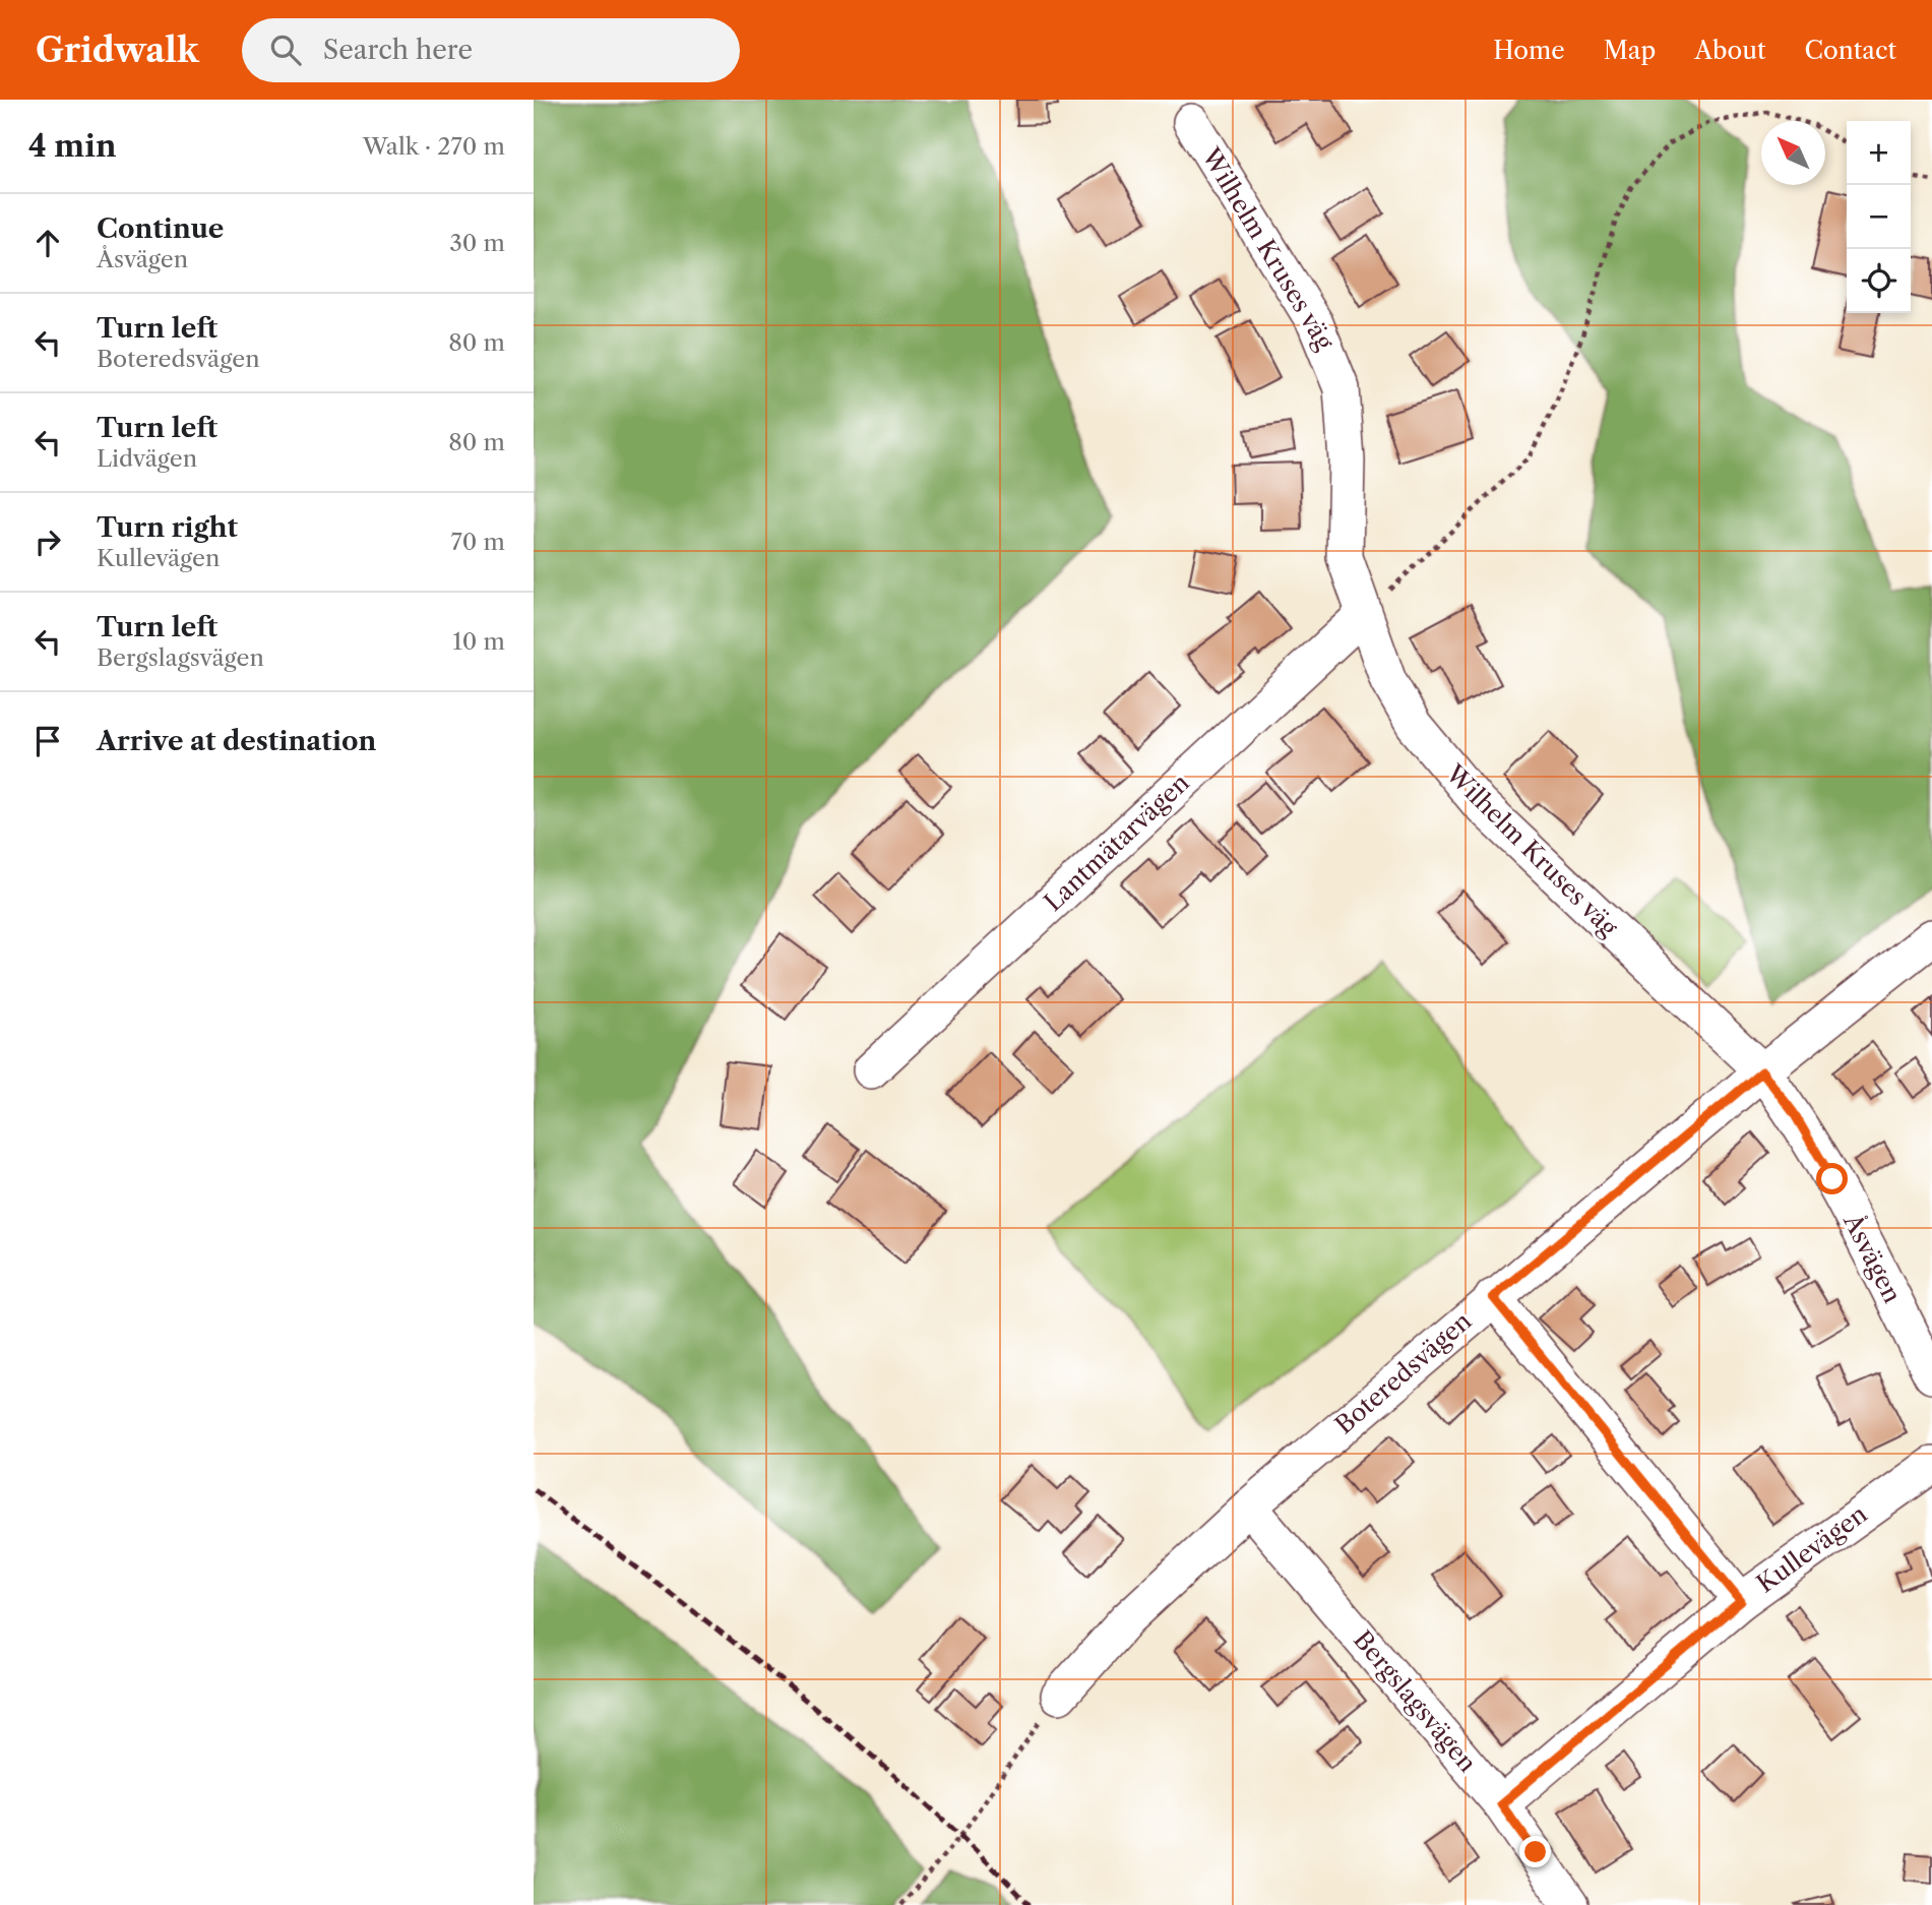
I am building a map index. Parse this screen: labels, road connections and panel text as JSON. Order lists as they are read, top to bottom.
{
  "streets": {
    "street": [
      "Wilhelm Kruses väg",
      "Lantmätarvägen",
      "Åsvägen",
      "Boteredsvägen",
      "Kullevägen",
      "Bergslagsvägen"
    ]
  },
  "crossings": [
    ["Wilhelm Kruses väg", "Lantmätarvägen"],
    ["Wilhelm Kruses väg", "Åsvägen"],
    ["Wilhelm Kruses väg", "Boteredsvägen"],
    ["Åsvägen", "Boteredsvägen"],
    ["Boteredsvägen", "Bergslagsvägen"],
    ["Kullevägen", "Bergslagsvägen"]
  ],
  "north": "top left",
  "page": {
    "header": "Gridwalk",
    "search": "Search here",
    "nav": [
      "Home",
      "Map",
      "About",
      "Contact"
    ],
    "heading": ["4 min", "Walk · 270 m"],
    "map_buttons": ["+", "−"],
    "list": [
      ["Continue", "Åsvägen", "30 m"],
      ["Turn left", "Boteredsvägen", "80 m"],
      ["Turn left", "Lidvägen", "80 m"],
      ["Turn right", "Kullevägen", "70 m"],
      ["Turn left", "Bergslagsvägen", "10 m"],
      "Arrive at destination"
    ]
  }
}
